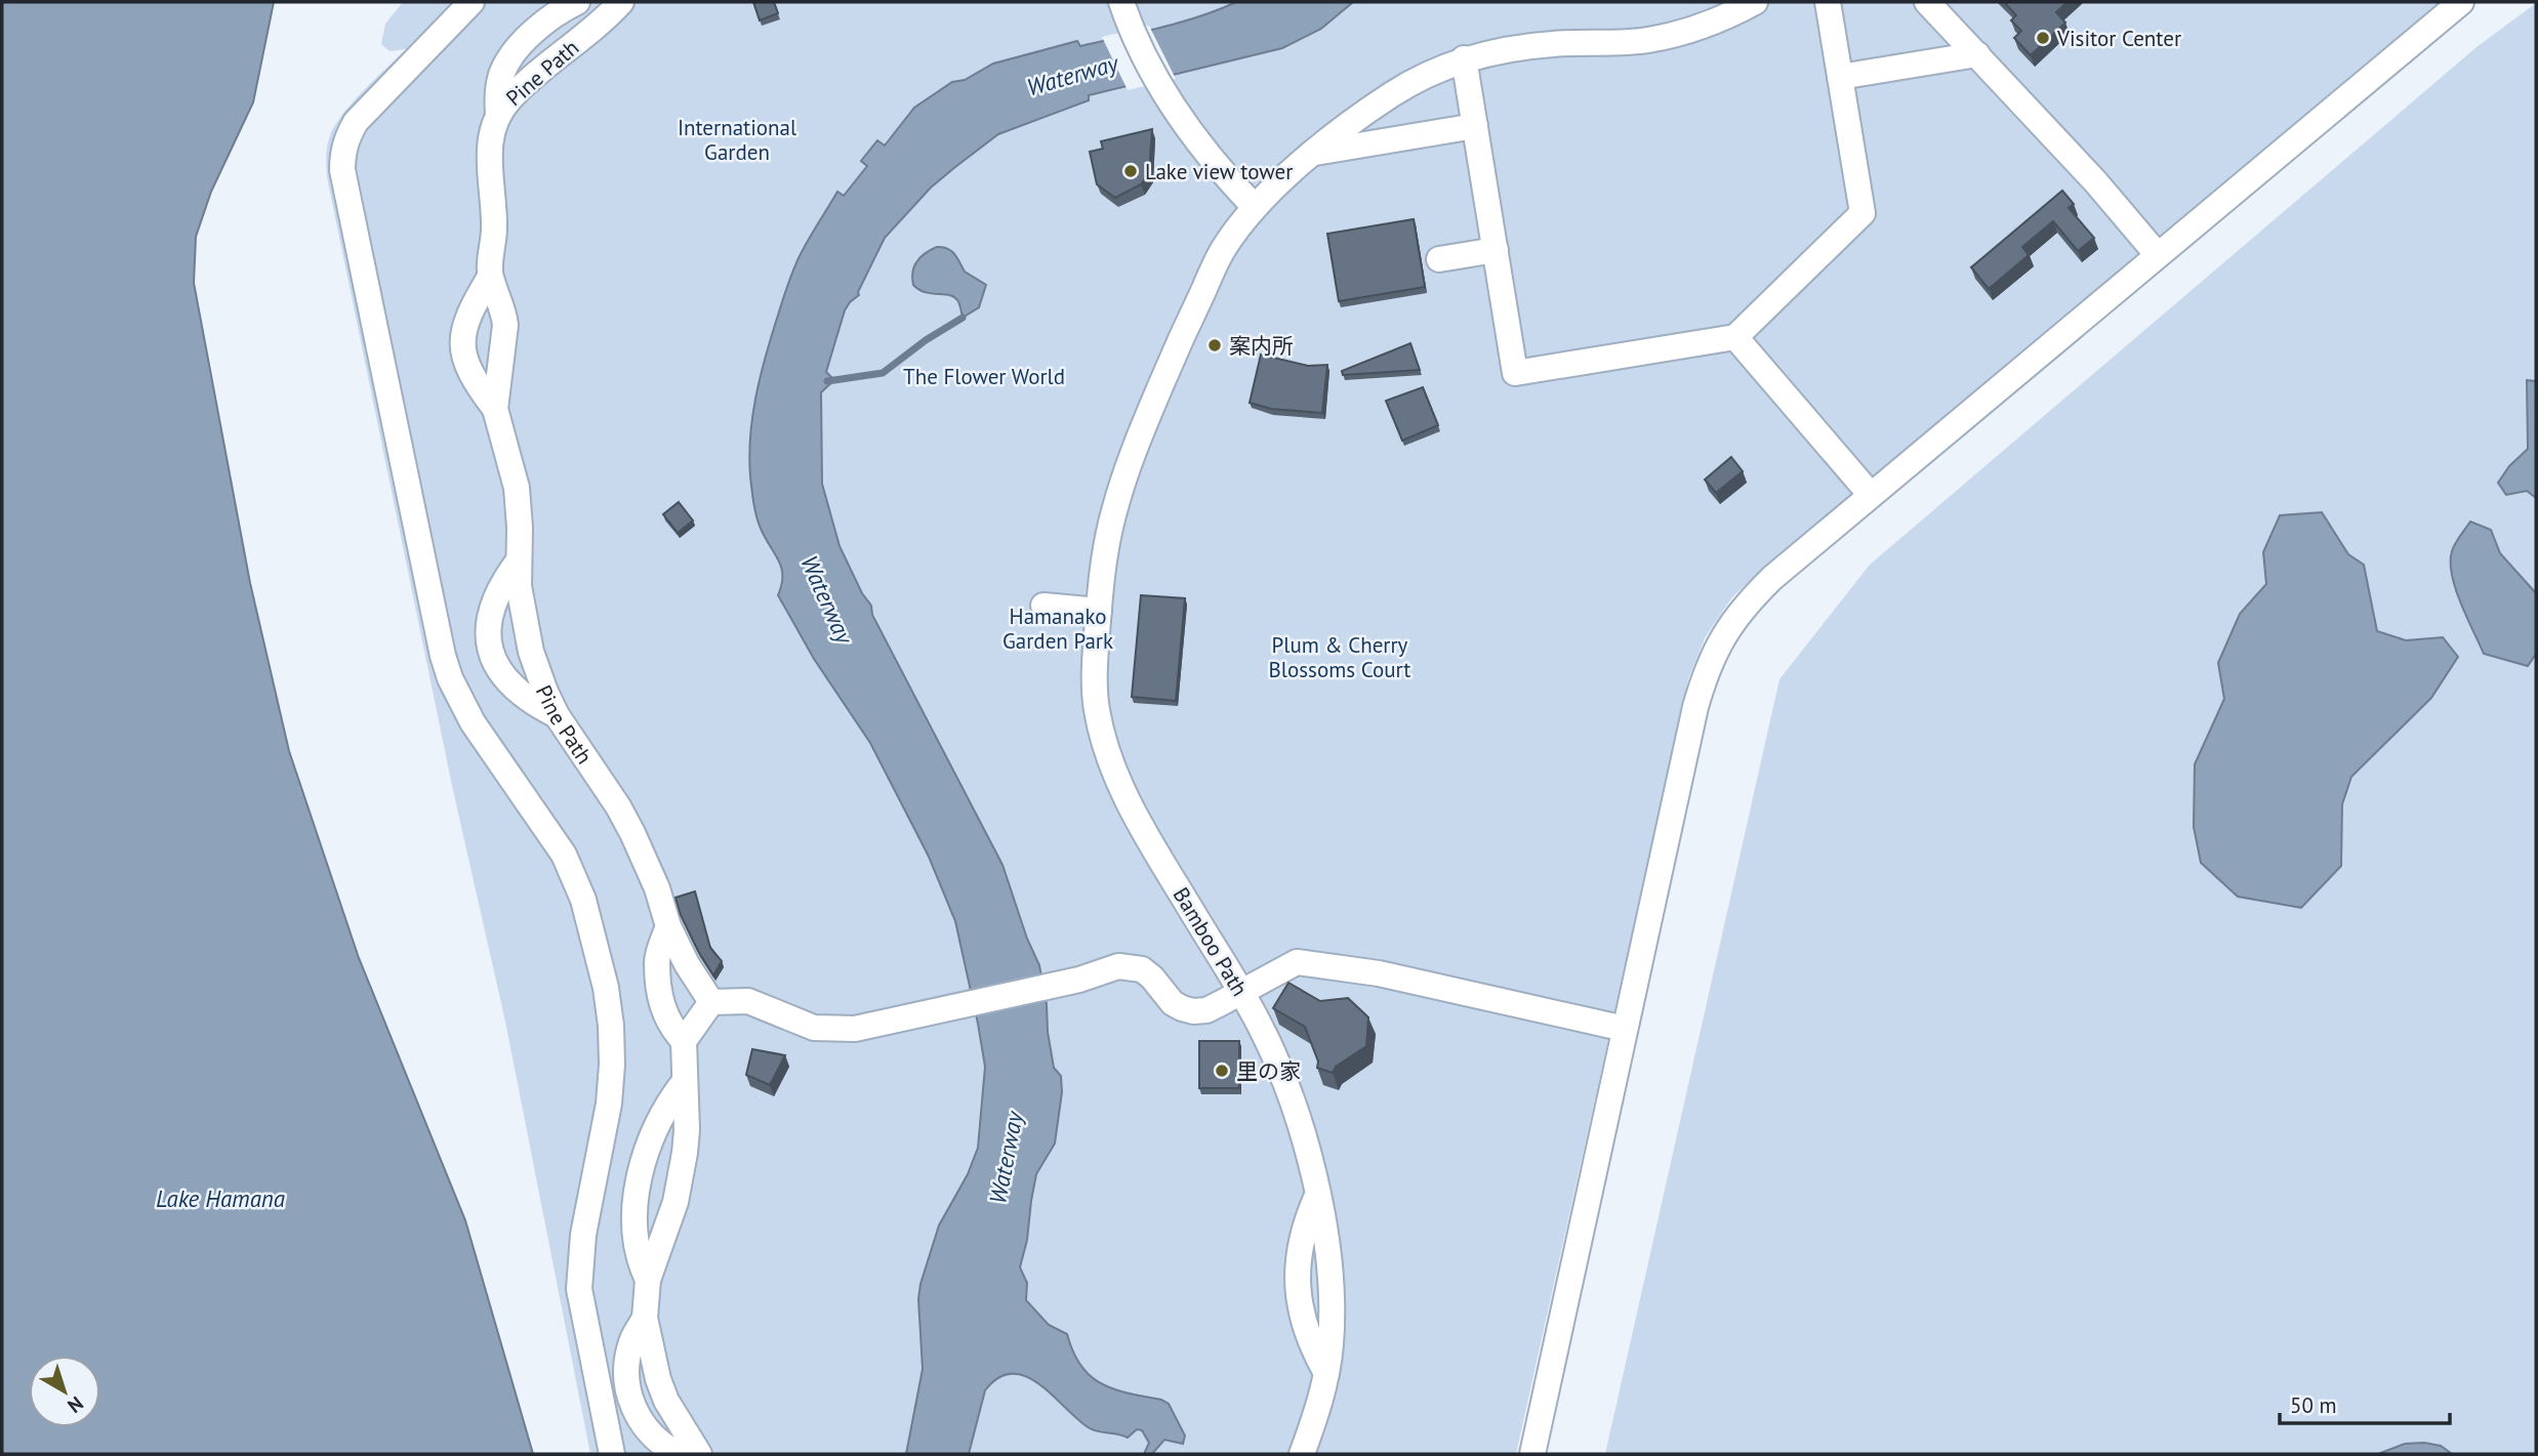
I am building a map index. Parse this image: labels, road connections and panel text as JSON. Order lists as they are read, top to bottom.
{
  "streets": {
    "lane": ["Pine Path", "Bamboo Path"]
  },
  "water": ["Waterway", "Lake Hamana"],
  "parks": [
    "International Garden",
    "The Flower World",
    "Hamanako Garden Park",
    "Plum & Cherry Blossoms Court"
  ],
  "places": [
    "Visitor Center",
    "Lake view tower",
    "案内所",
    "里の家"
  ],
  "scale_bar": "50 m",
  "north": "bottom right"
}
